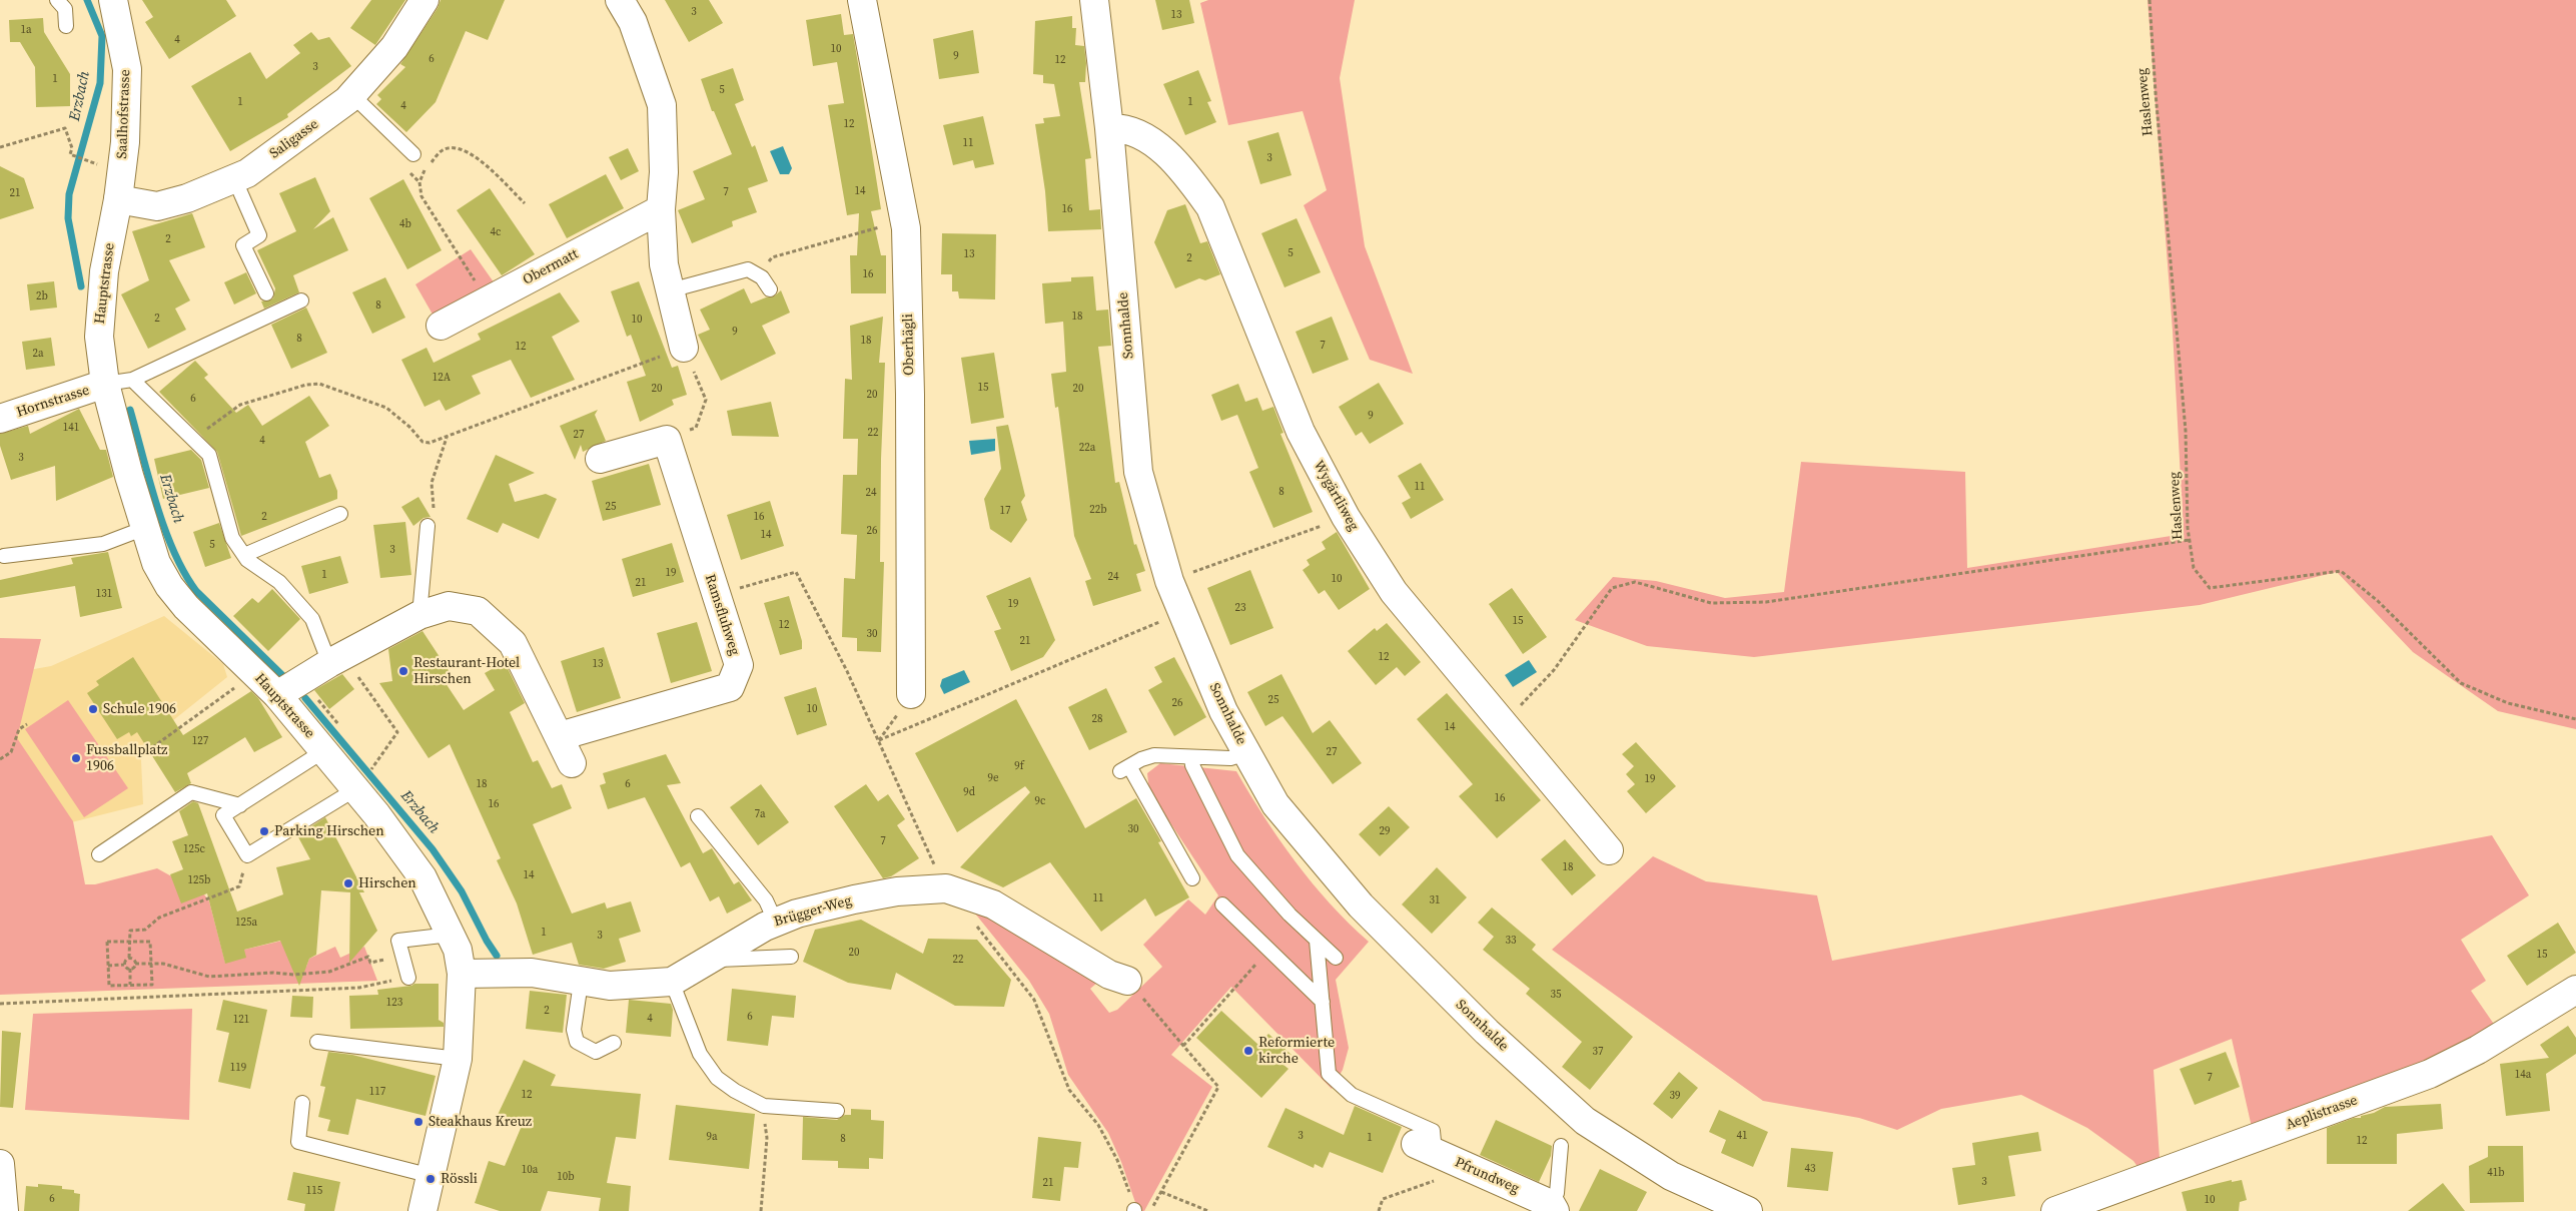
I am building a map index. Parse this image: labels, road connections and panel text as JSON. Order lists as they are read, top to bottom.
{
  "streets": {
    "street": [
      "Saalhofstrasse",
      "Saligasse",
      "Obermatt",
      "Hauptstrasse",
      "Sonnhalde",
      "Oberhägli",
      "Hornstrasse",
      "Wygärtliweg",
      "Ramsfluhweg",
      "Brügger-Weg",
      "Aeplistrasse",
      "Pfrundweg"
    ],
    "path": ["Haslenweg"]
  },
  "crossings": [
    ["Saalhofstrasse", "Saligasse"],
    ["Saalhofstrasse", "Hauptstrasse"],
    ["Saligasse", "Hauptstrasse"],
    ["Hauptstrasse", "Hornstrasse"],
    ["Hauptstrasse", "Brügger-Weg"],
    ["Sonnhalde", "Wygärtliweg"]
  ],
  "water": ["Erzbach"],
  "places": [
    "Restaurant-Hotel Hirschen",
    "Schule 1906",
    "Fussballplatz 1906",
    "Parking Hirschen",
    "Hirschen",
    "Reformierte kirche",
    "Steakhaus Kreuz",
    "Rössli"
  ],
  "house_numbers": [
    "3",
    "13",
    "1a",
    "4",
    "10",
    "9",
    "6",
    "12",
    "3",
    "1",
    "5",
    "1",
    "1",
    "4",
    "12",
    "11",
    "3",
    "14",
    "7",
    "21",
    "16",
    "4b",
    "4c",
    "2",
    "5",
    "13",
    "2",
    "16",
    "2b",
    "8",
    "18",
    "2",
    "10",
    "9",
    "8",
    "18",
    "7",
    "12",
    "2a",
    "12A",
    "15",
    "20",
    "20",
    "20",
    "6",
    "9",
    "141",
    "22",
    "27",
    "4",
    "22a",
    "3",
    "11",
    "8",
    "24",
    "25",
    "22b",
    "17",
    "2",
    "16",
    "26",
    "14",
    "5",
    "3",
    "19",
    "1",
    "24",
    "10",
    "21",
    "131",
    "19",
    "23",
    "15",
    "12",
    "30",
    "21",
    "12",
    "13",
    "25",
    "26",
    "10",
    "28",
    "14",
    "127",
    "27",
    "9f",
    "9e",
    "19",
    "18",
    "6",
    "9d",
    "16",
    "9c",
    "16",
    "7a",
    "30",
    "29",
    "7",
    "125c",
    "18",
    "14",
    "125b",
    "11",
    "31",
    "125a",
    "1",
    "3",
    "33",
    "20",
    "15",
    "22",
    "35",
    "123",
    "2",
    "6",
    "4",
    "121",
    "37",
    "119",
    "14a",
    "7",
    "117",
    "12",
    "39",
    "3",
    "41",
    "9a",
    "1",
    "8",
    "12",
    "43",
    "10a",
    "41b",
    "10b",
    "3",
    "21",
    "115",
    "6",
    "10"
  ]
}
